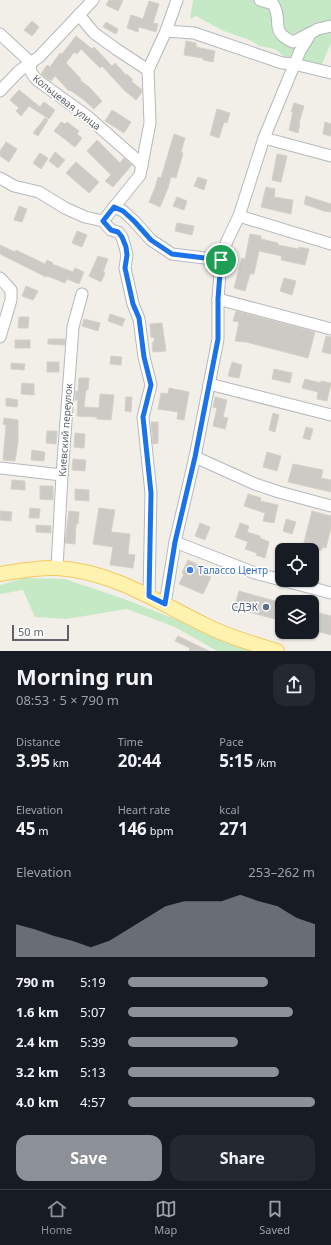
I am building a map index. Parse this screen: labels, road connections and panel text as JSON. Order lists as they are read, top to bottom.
{
  "streets": {
    "street": ["Кольцевая улица", "Киевский переулок"]
  },
  "places": ["Талассо Центр", "СДЭК"],
  "scale_bar": "50 m",
  "page": {
    "scale": "50 m",
    "heading": ["Morning run", "08:53 · 5 × 790 m"],
    "stats": [
      ["Distance", "3.95 km"],
      ["Time", "20:44"],
      ["Pace", "5:15 /km"],
      ["Elevation", "45 m"],
      ["Heart rate", "146 bpm"],
      ["kcal", "271"]
    ],
    "chart": ["Elevation", "253–262 m"],
    "list": [
      {
        "name": "790 m",
        "note": "5:19"
      },
      {
        "name": "1.6 km",
        "note": "5:07"
      },
      {
        "name": "2.4 km",
        "note": "5:39"
      },
      {
        "name": "3.2 km",
        "note": "5:13"
      },
      {
        "name": "4.0 km",
        "note": "4:57"
      }
    ],
    "buttons": ["Save", "Share"],
    "tabs": ["Home", "Map", "Saved"]
  }
}
